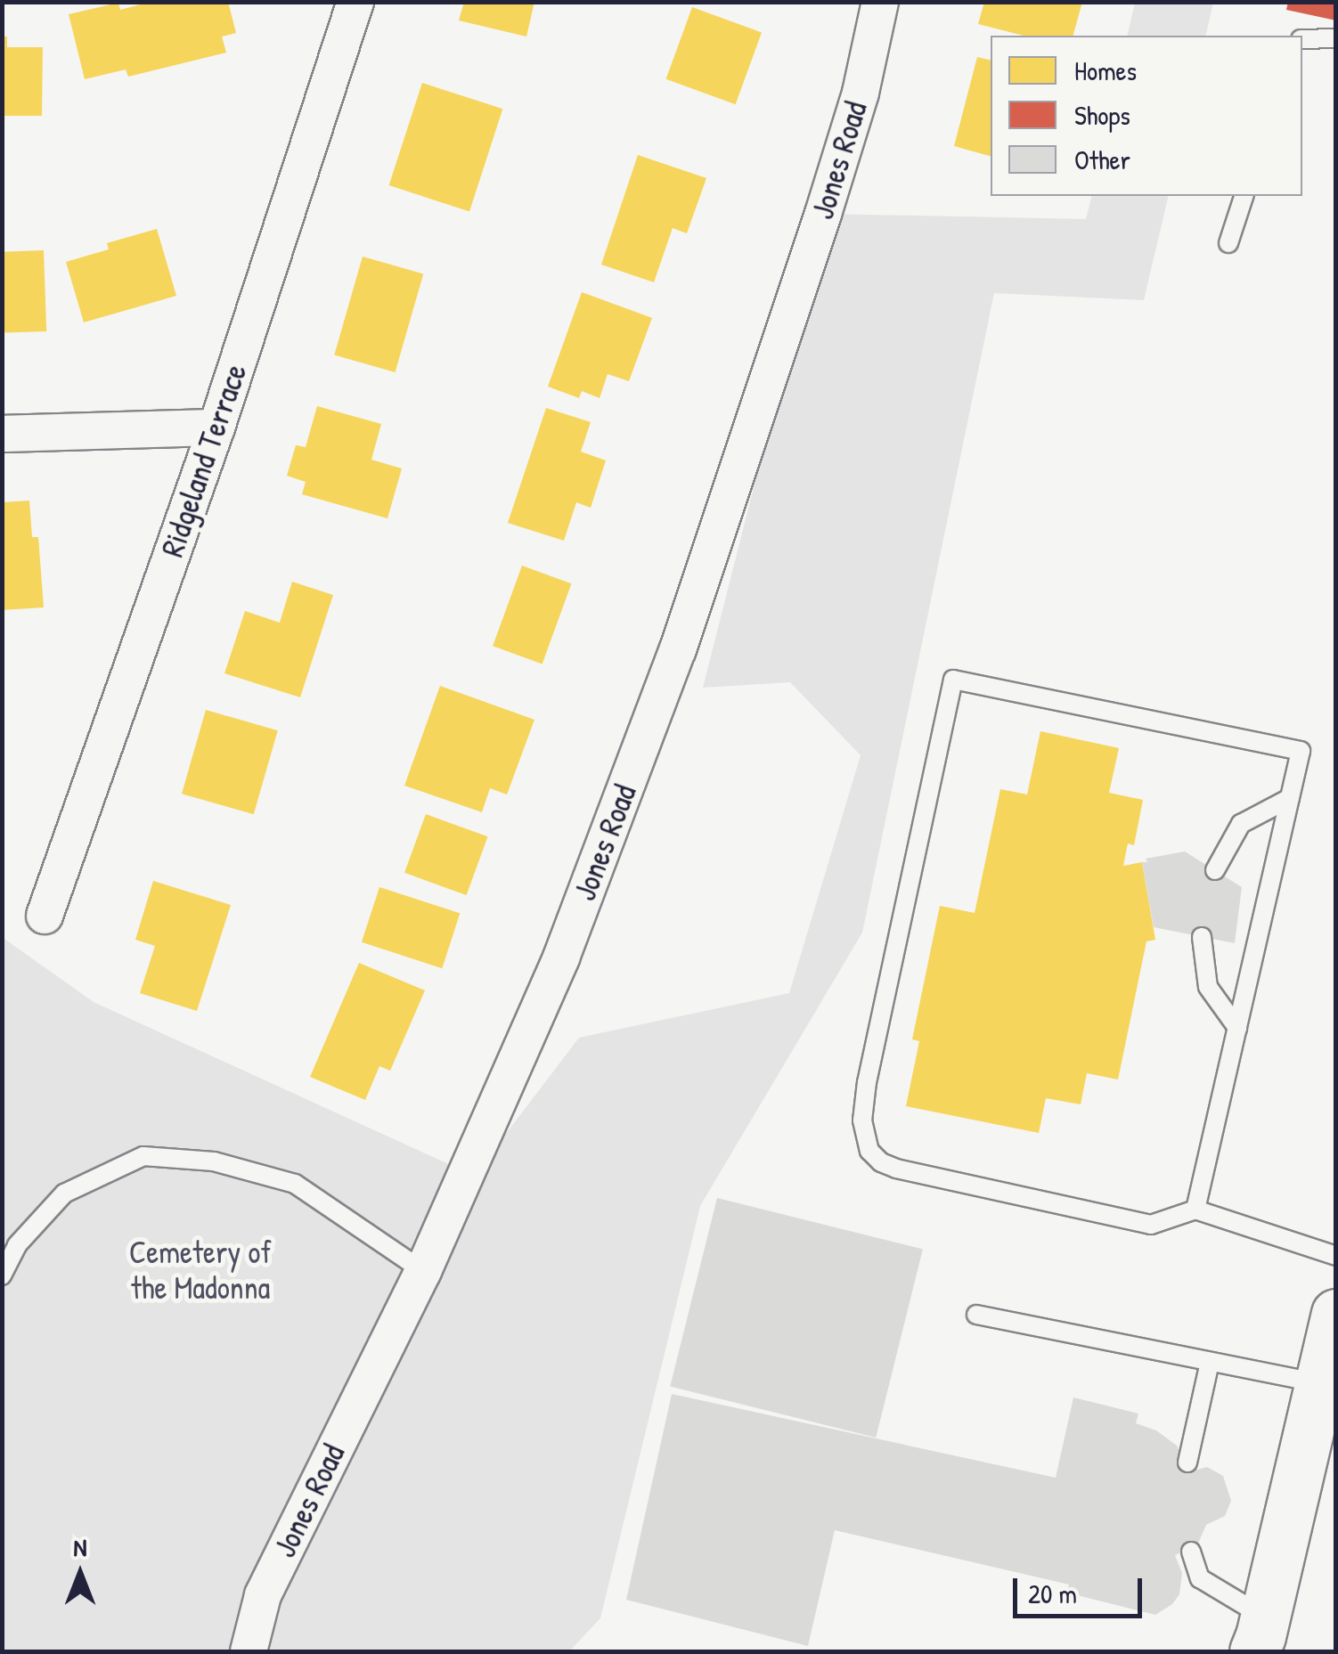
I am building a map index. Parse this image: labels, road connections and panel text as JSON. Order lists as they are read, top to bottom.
{
  "streets": {
    "street": ["Jones Road", "Ridgeland Terrace"]
  },
  "parks": ["Cemetery of the Madonna"],
  "legend": ["Homes", "Shops", "Other"],
  "scale_bar": "20 m",
  "north": "top"
}
